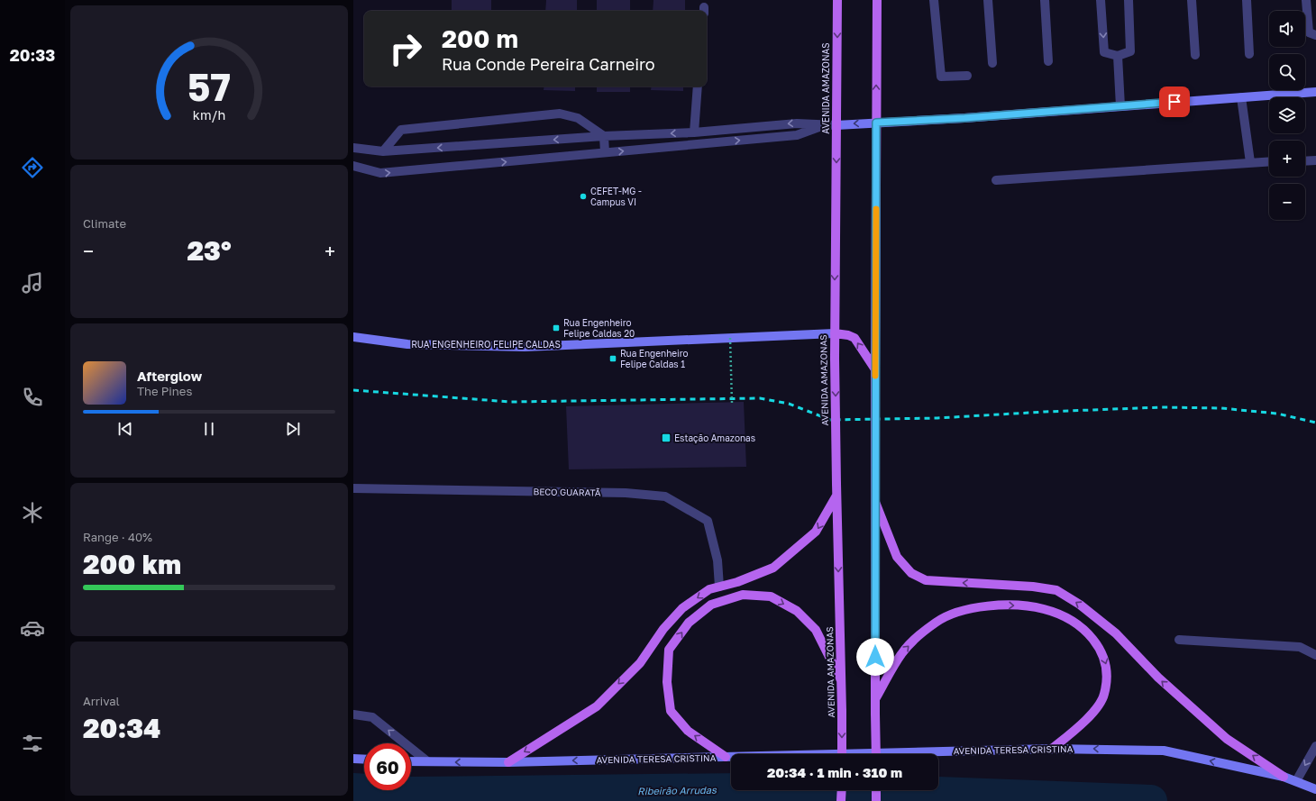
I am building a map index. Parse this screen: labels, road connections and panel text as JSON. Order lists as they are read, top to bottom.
{
  "streets": {
    "main road": ["AVENIDA AMAZONAS"],
    "street": ["RUA ENGENHEIRO FELIPE CALDAS", "BECO GUARATÃ", "AVENIDA TERESA CRISTINA"]
  },
  "crossings": [
    ["AVENIDA AMAZONAS", "RUA ENGENHEIRO FELIPE CALDAS"]
  ],
  "one_way": ["AVENIDA TERESA CRISTINA"],
  "water": ["Ribeirão Arrudas"],
  "places": {
    "other": ["CEFET-MG - Campus VI"],
    "transit": ["Rua Engenheiro Felipe Caldas 20", "Rua Engenheiro Felipe Caldas 1", "Estação Amazonas"]
  },
  "page": {
    "tabs": "20:33",
    "map_buttons": ["+", "−"],
    "turn": ["200 m", "Rua Conde Pereira Carneiro"],
    "tile": [
      "Climate",
      ["Range · 40%", "200 km"],
      ["Arrival", "20:34"]
    ],
    "heat": ["−", "23°", "+"],
    "song": ["Afterglow", "The Pines"],
    "limit": "60",
    "trip": "20:34 · 1 min · 310 m",
    "gauge": ["57", "km/h"]
  }
}
